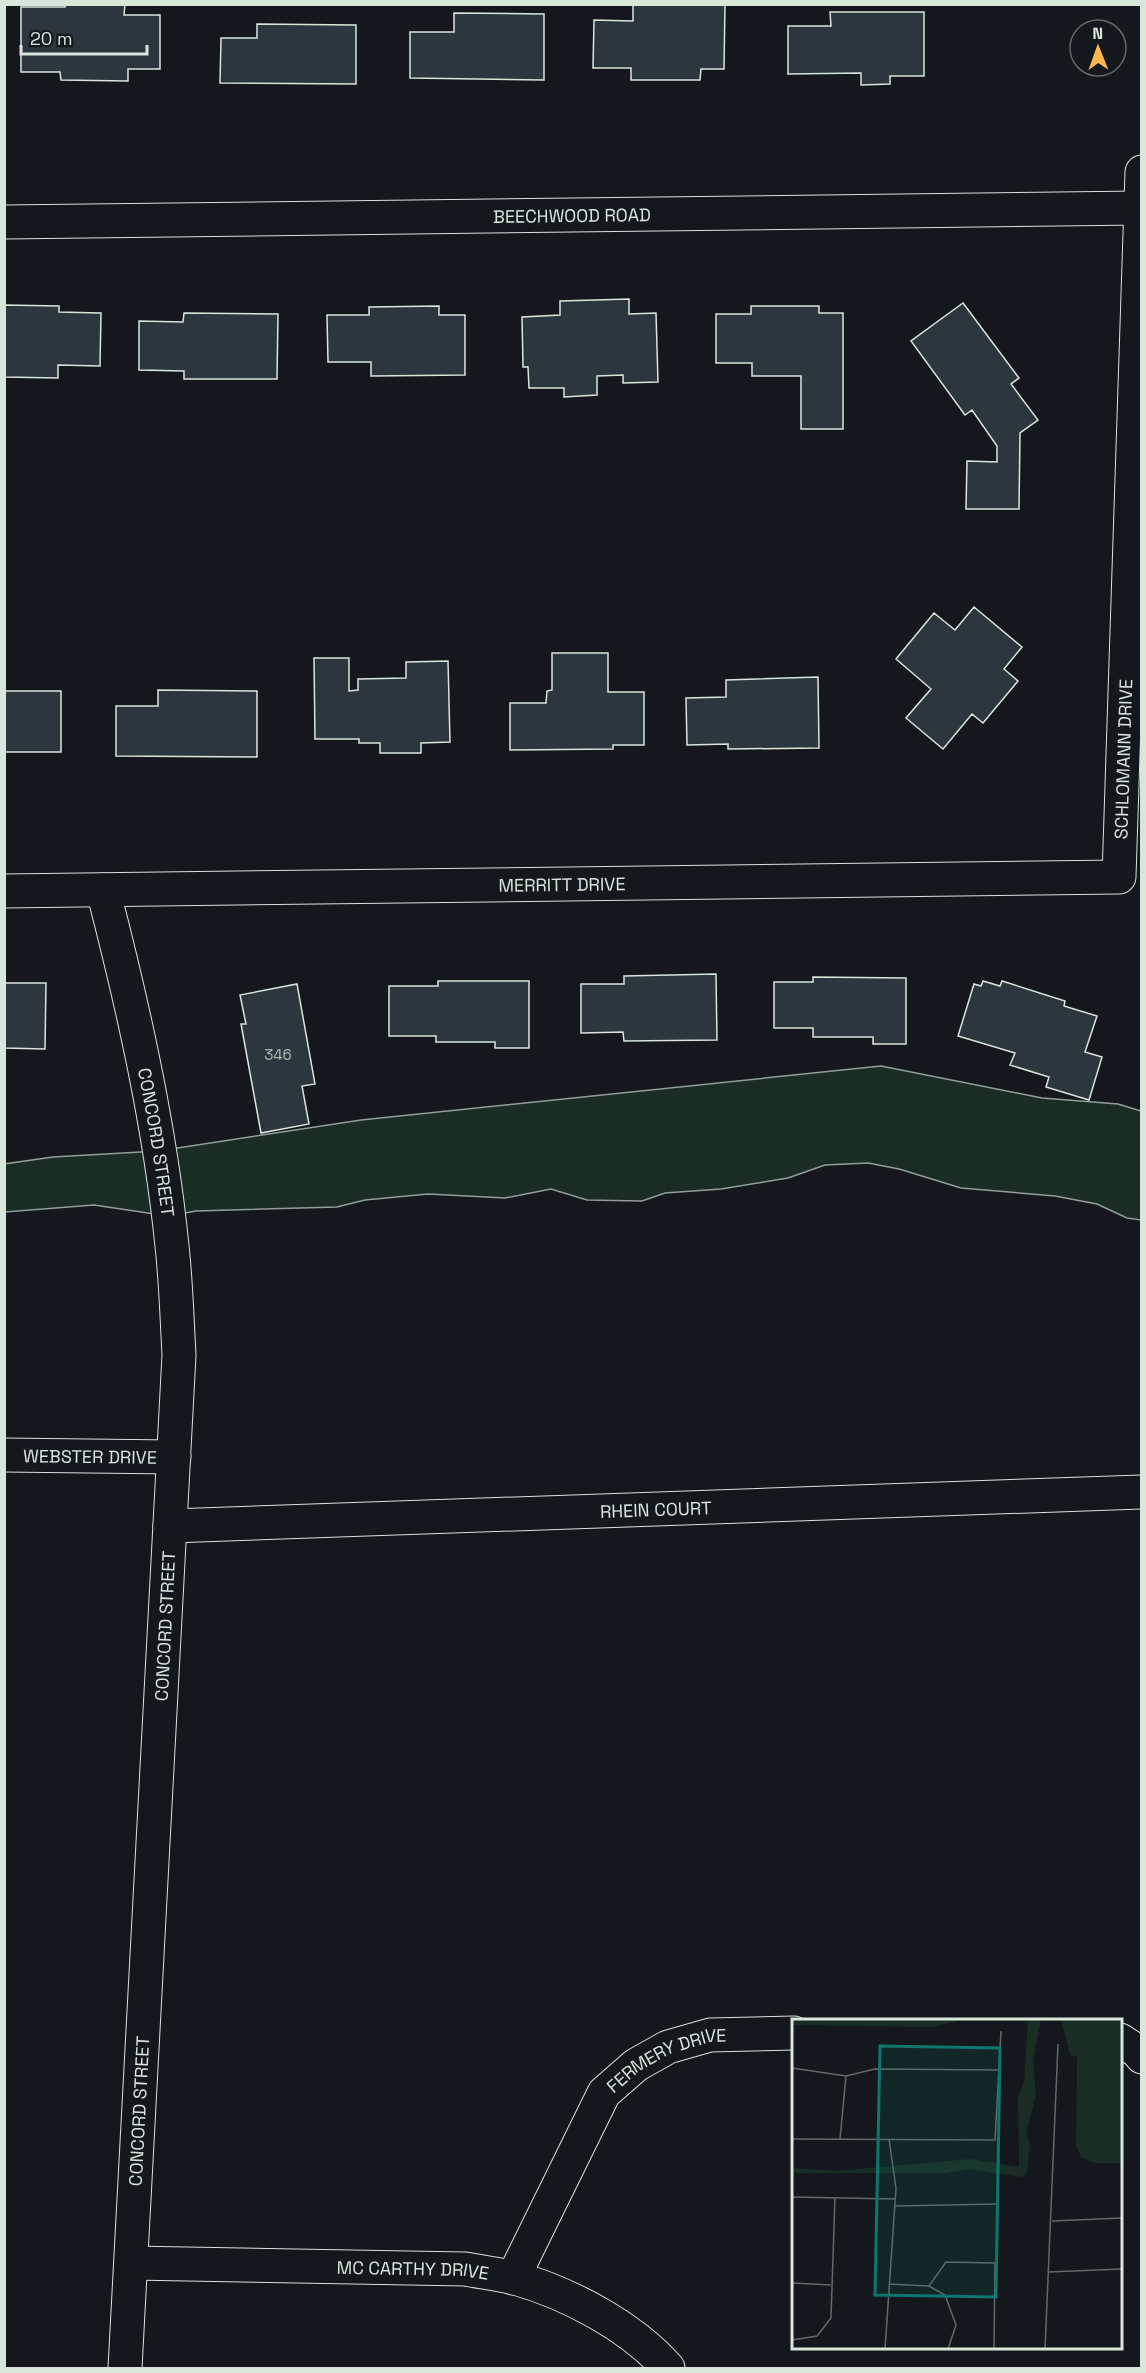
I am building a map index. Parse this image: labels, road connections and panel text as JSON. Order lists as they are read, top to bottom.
{
  "streets": {
    "street": [
      "BEECHWOOD ROAD",
      "SCHLOMANN DRIVE",
      "MERRITT DRIVE",
      "CONCORD STREET",
      "WEBSTER DRIVE",
      "RHEIN COURT",
      "FERMERY DRIVE",
      "MC CARTHY DRIVE"
    ]
  },
  "crossings": [
    ["BEECHWOOD ROAD", "SCHLOMANN DRIVE"],
    ["SCHLOMANN DRIVE", "MERRITT DRIVE"],
    ["MERRITT DRIVE", "CONCORD STREET"],
    ["CONCORD STREET", "WEBSTER DRIVE"],
    ["CONCORD STREET", "RHEIN COURT"],
    ["CONCORD STREET", "MC CARTHY DRIVE"],
    ["FERMERY DRIVE", "MC CARTHY DRIVE"]
  ],
  "house_numbers": ["346"],
  "scale_bar": "20 m",
  "north": "top"
}
